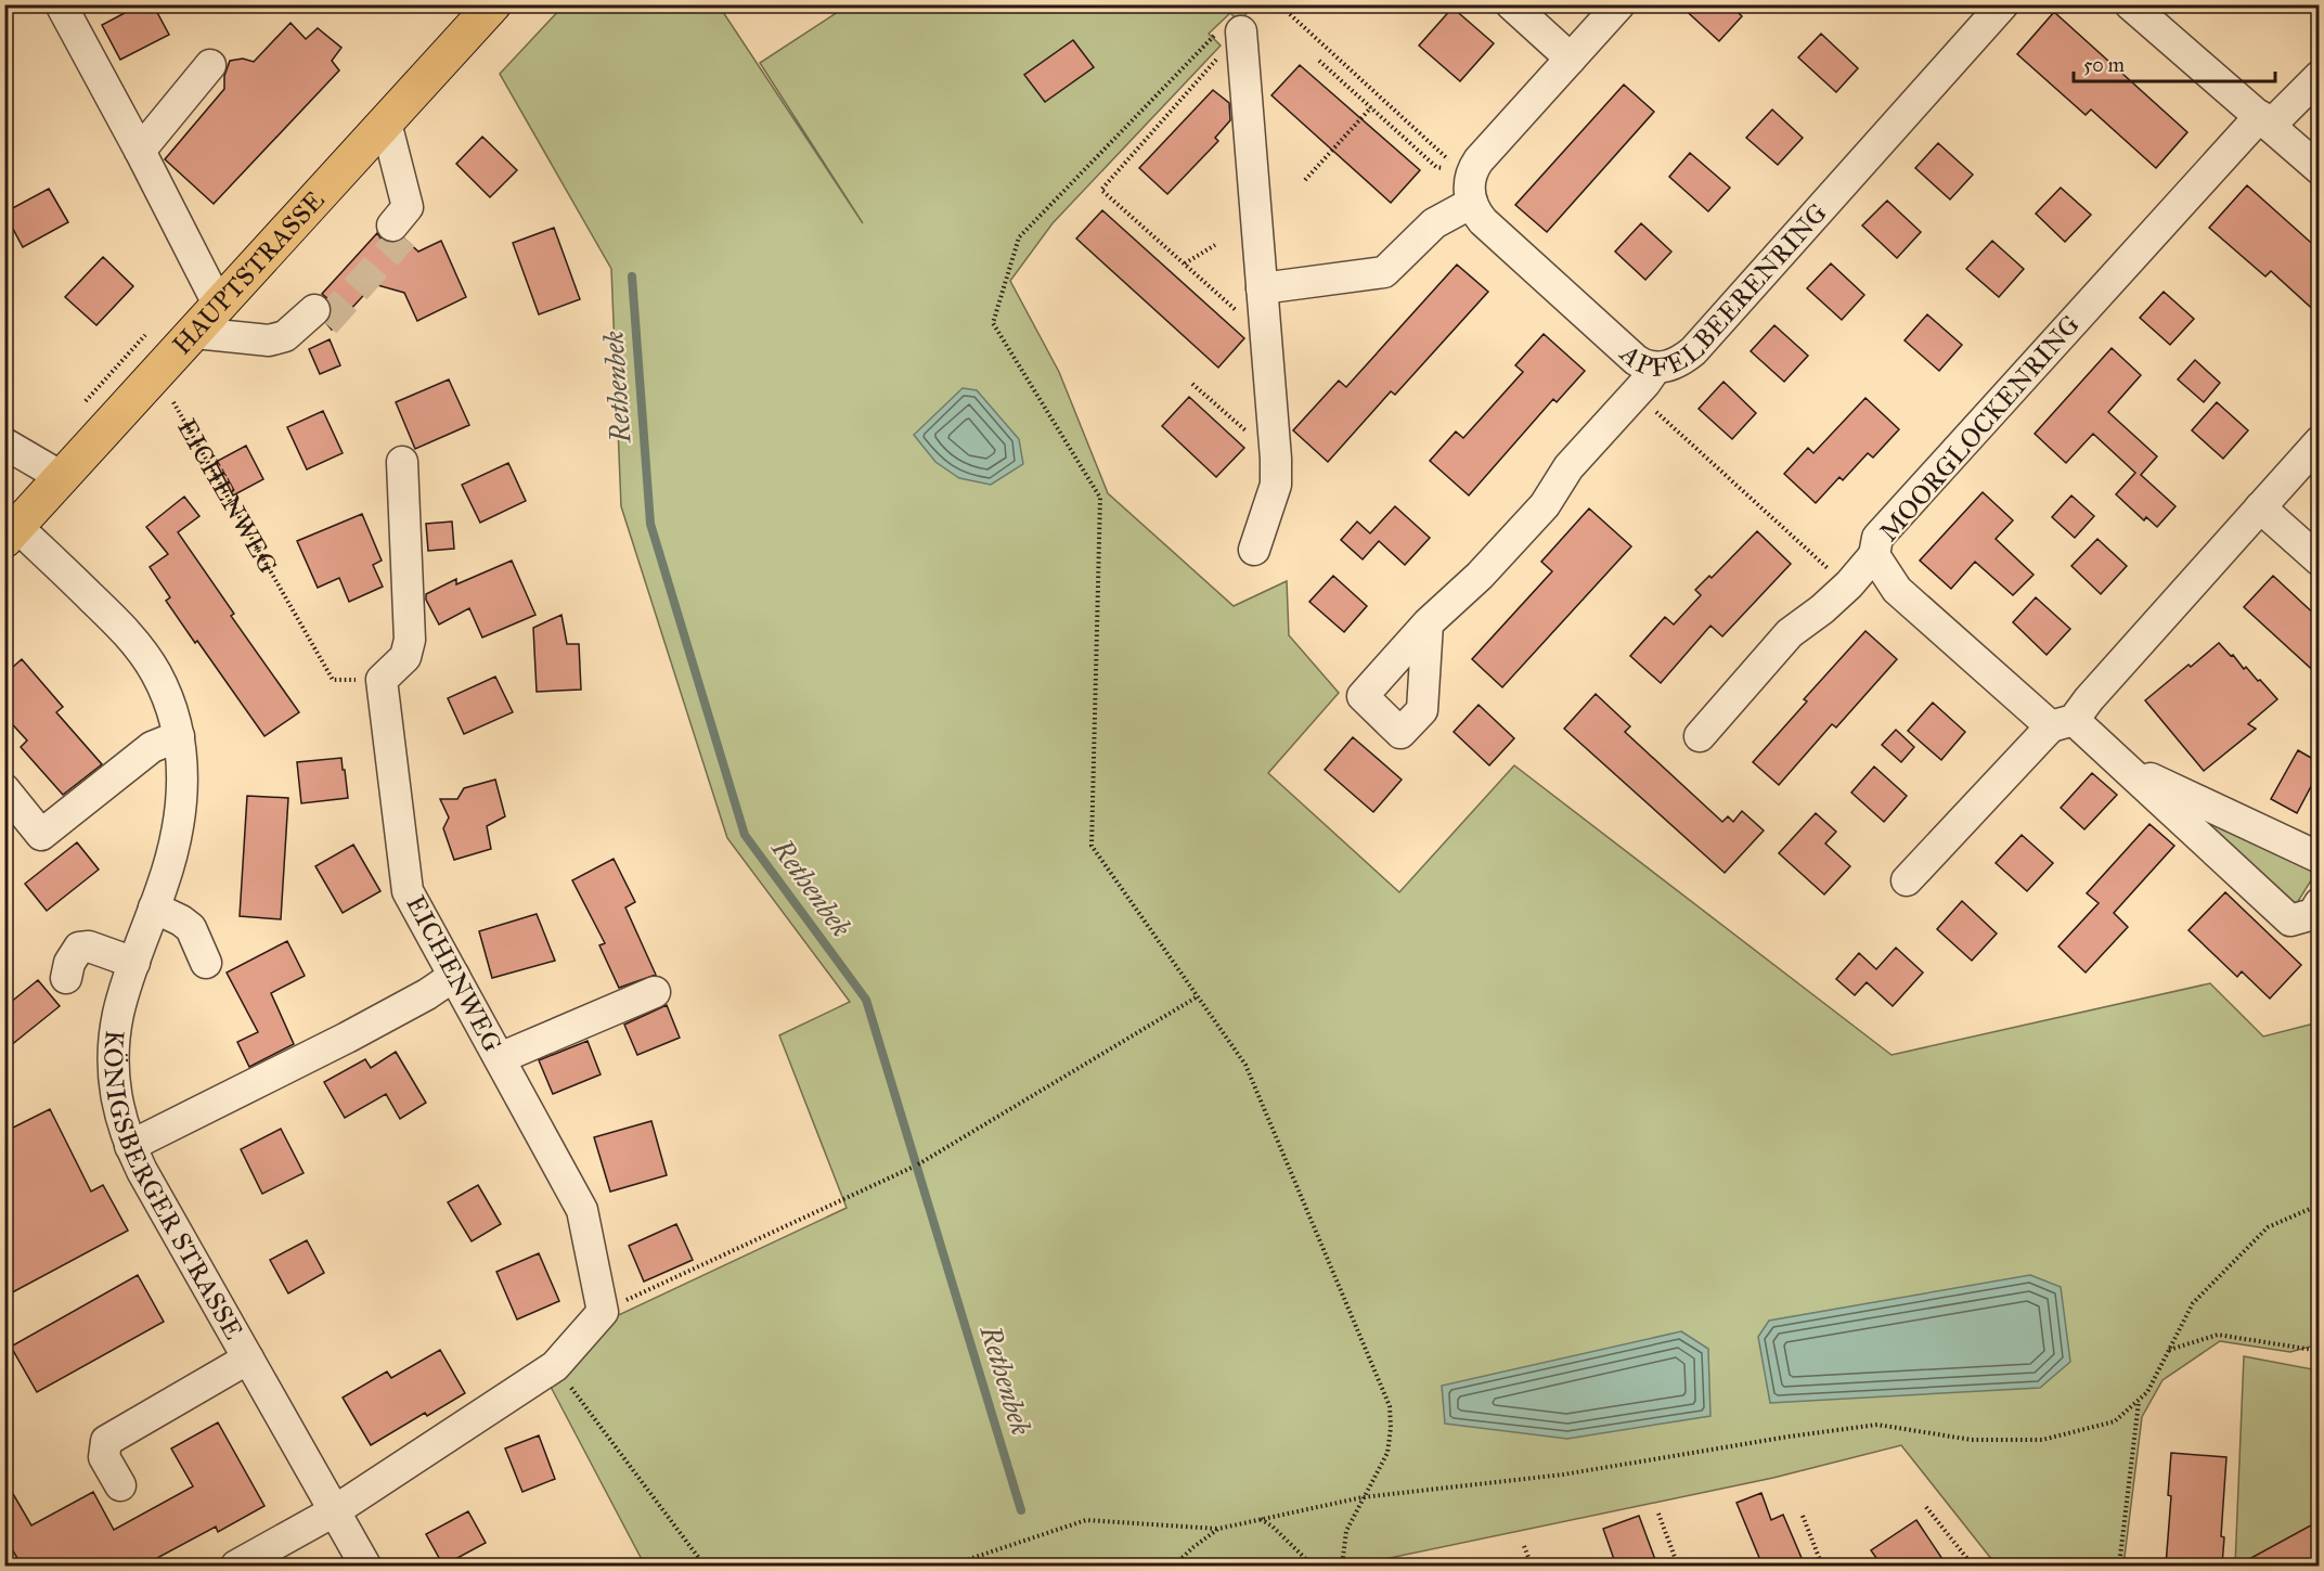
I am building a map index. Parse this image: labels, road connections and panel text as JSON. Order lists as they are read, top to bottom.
{
  "streets": {
    "main road": ["HAUPTSTRASSE"],
    "street": [
      "APFELBEERENRING",
      "MOORGLOCKENRING",
      "EICHENWEG",
      "KÖNIGSBERGER STRASSE"
    ]
  },
  "crossings": [
    ["HAUPTSTRASSE", "EICHENWEG"],
    ["HAUPTSTRASSE", "KÖNIGSBERGER STRASSE"]
  ],
  "water": ["Rethenbek"],
  "scale_bar": "50 m"
}
